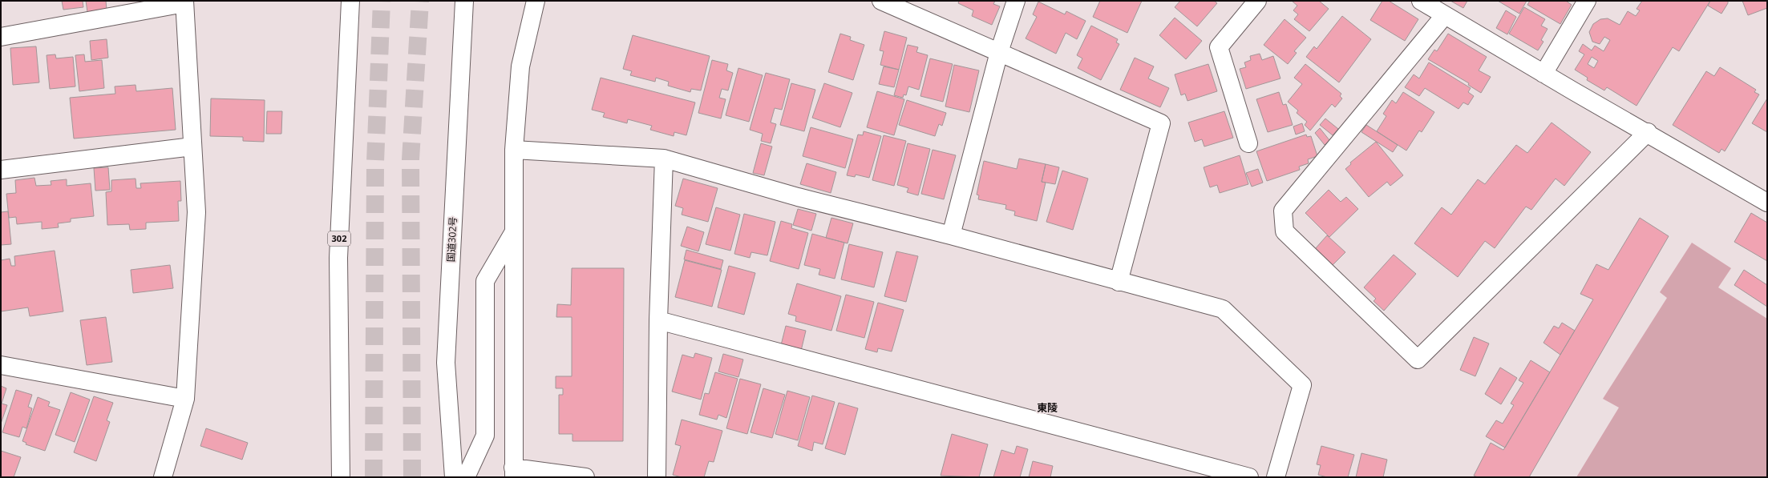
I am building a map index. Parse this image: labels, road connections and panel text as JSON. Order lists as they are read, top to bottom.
{
  "streets": {
    "main road": ["302", "国道302号"]
  },
  "districts": ["東陵"]
}
